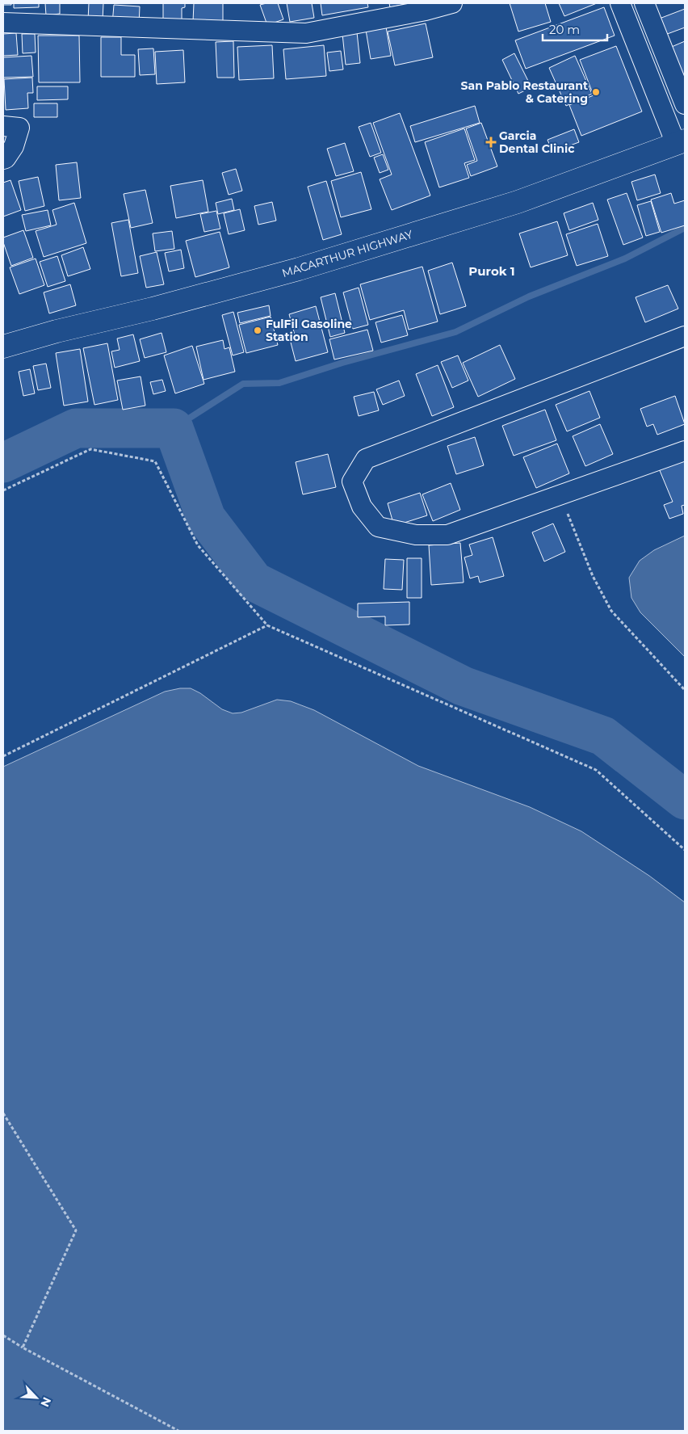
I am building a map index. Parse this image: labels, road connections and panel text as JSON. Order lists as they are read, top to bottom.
{
  "streets": {
    "main road": ["MACARTHUR HIGHWAY"]
  },
  "districts": ["Purok 1"],
  "places": {
    "other": ["San Pablo Restaurant & Catering", "FulFil Gasoline Station"],
    "health": ["Garcia Dental Clinic"]
  },
  "scale_bar": "20 m",
  "north": "bottom right"
}
